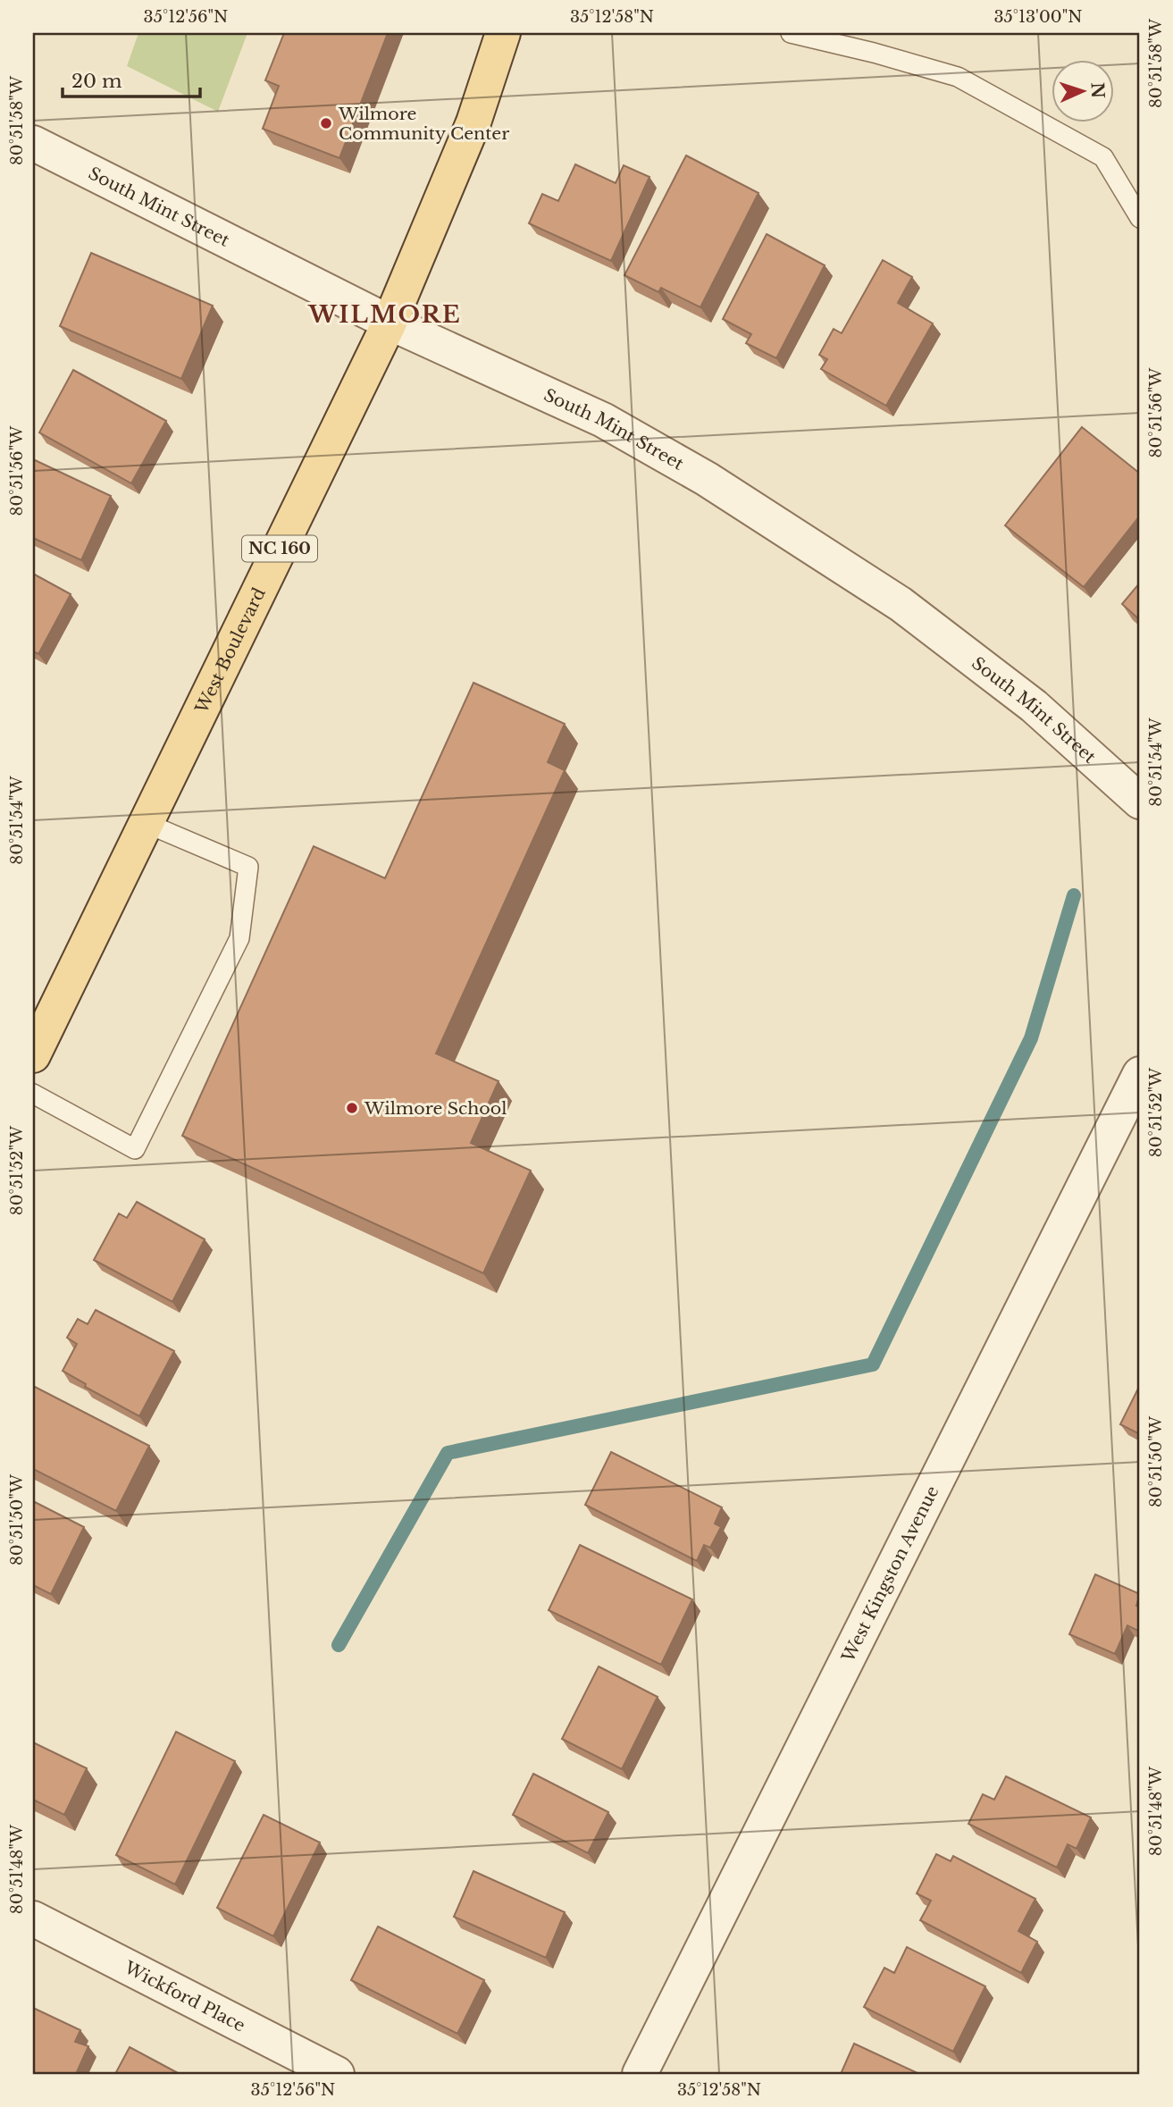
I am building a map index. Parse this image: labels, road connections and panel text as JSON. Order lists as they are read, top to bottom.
{
  "streets": {
    "main road": ["NC 160", "West Boulevard"],
    "street": ["South Mint Street", "West Kingston Avenue", "Wickford Place"]
  },
  "crossings": [
    ["South Mint Street", "West Boulevard"]
  ],
  "districts": ["WILMORE"],
  "places": ["Wilmore Community Center", "Wilmore School"],
  "scale_bar": "20 m",
  "north": "right",
  "coordinates": [
    "35°12'56\"N",
    "35°12'58\"N",
    "35°13'00\"N",
    "80°51'58\"W",
    "80°51'56\"W",
    "80°51'54\"W",
    "80°51'52\"W",
    "80°51'50\"W",
    "80°51'48\"W"
  ]
}
